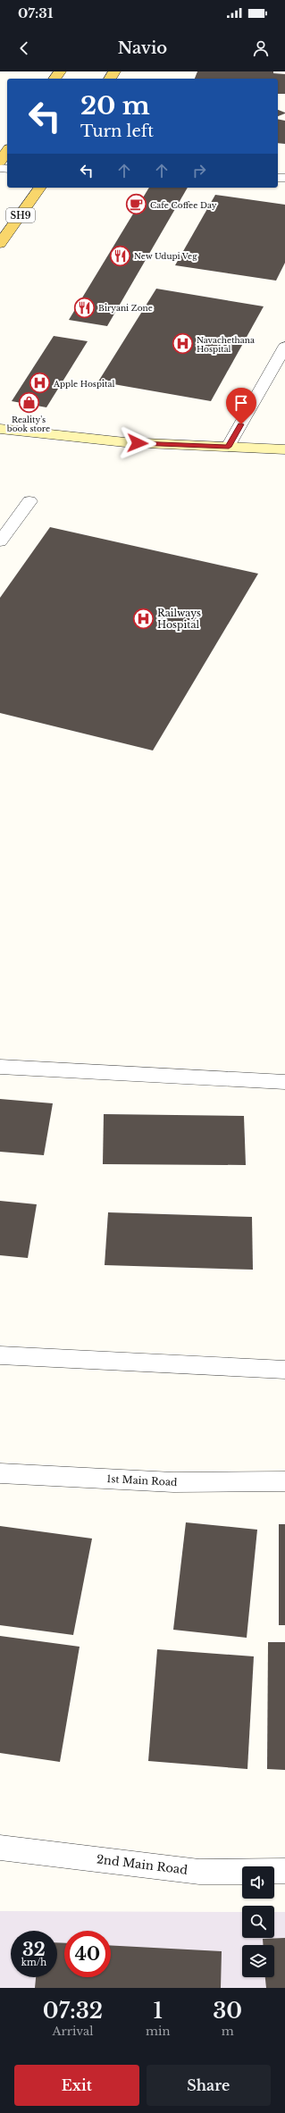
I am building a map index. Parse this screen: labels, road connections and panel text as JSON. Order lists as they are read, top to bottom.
{
  "streets": {
    "main road": ["SH9"],
    "street": ["1st Main Road", "2nd Main Road"]
  },
  "places": {
    "cafe": ["Cafe Coffee Day"],
    "restaurant": ["New Udupi Veg", "Biryani Zone"],
    "hospital": ["Navachethana Hospital", "Apple Hospital", "Railways Hospital"],
    "shop": ["Reality's book store"]
  },
  "page": {
    "status": "07:31",
    "header": "Navio",
    "turn": ["20 m", "Turn left"],
    "speed": "32 km/h",
    "limit": "40",
    "eta": [
      "07:32",
      "Arrival",
      "1",
      "min",
      "30",
      "m"
    ],
    "buttons": ["Exit", "Share"]
  }
}
